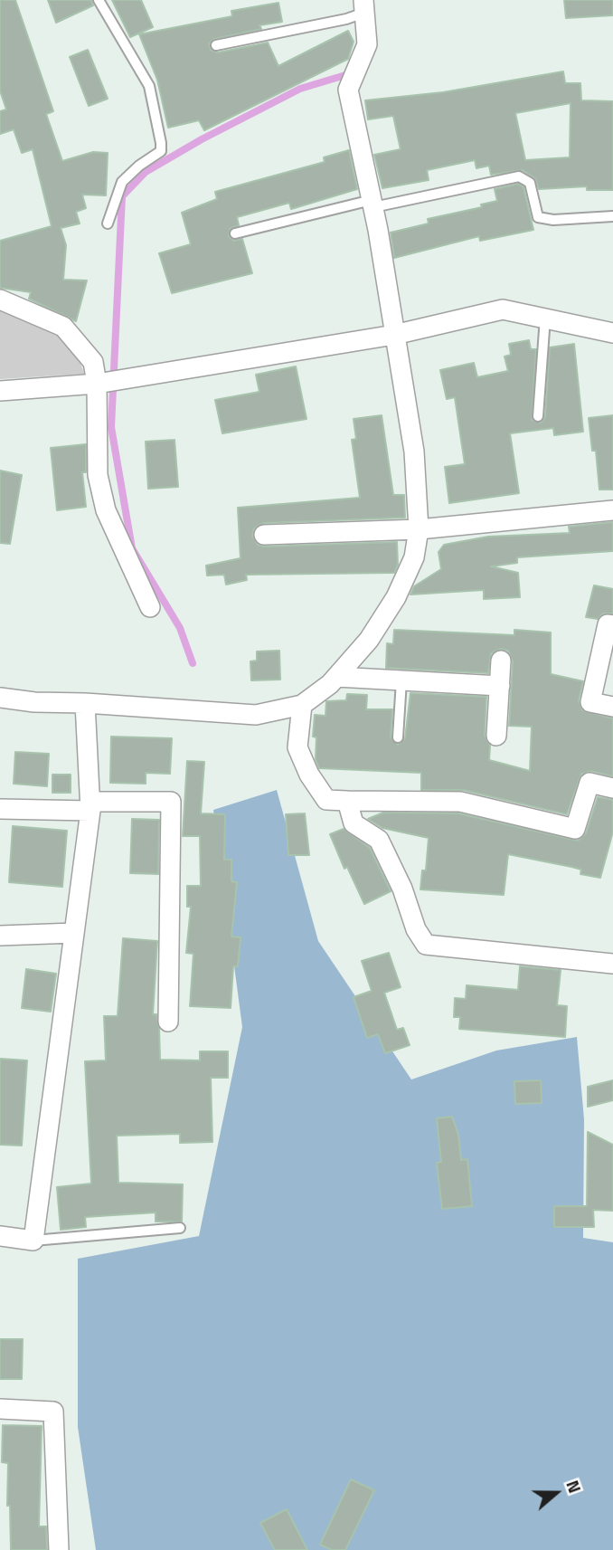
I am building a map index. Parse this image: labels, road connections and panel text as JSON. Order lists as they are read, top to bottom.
{
  "north": "right"
}
